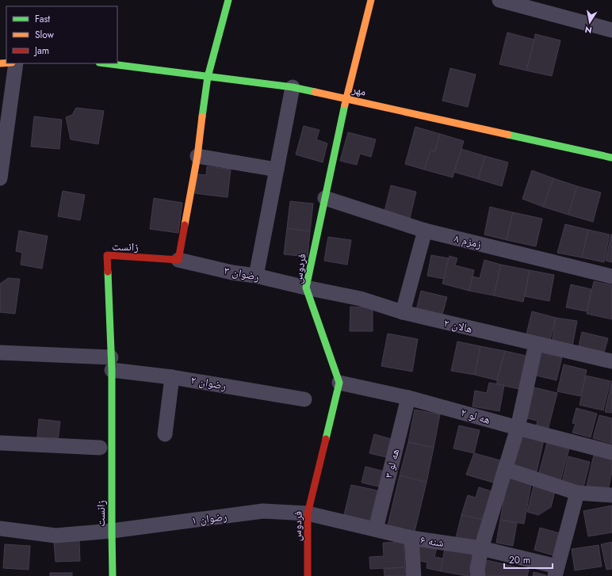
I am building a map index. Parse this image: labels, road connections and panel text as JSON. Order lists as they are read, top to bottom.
{
  "streets": {
    "street": [
      "مهر",
      "زمزم ۸",
      "زانست",
      "فردوس",
      "رضوان ۳",
      "هالان ۲",
      "رضوان ۲",
      "هه لو ۲",
      "هه لو ۳",
      "رضوان ۱",
      "شنه ۶"
    ]
  },
  "crossings": [
    ["مهر", "فردوس"],
    ["زمزم ۸", "فردوس"],
    ["زانست", "رضوان ۳"],
    ["زانست", "رضوان ۲"],
    ["زانست", "رضوان ۱"],
    ["فردوس", "رضوان ۳"],
    ["فردوس", "هالان ۲"],
    ["فردوس", "هه لو ۲"],
    ["فردوس", "رضوان ۱"],
    ["فردوس", "شنه ۶"],
    ["رضوان ۳", "هالان ۲"],
    ["هه لو ۲", "هه لو ۳"],
    ["هه لو ۳", "شنه ۶"],
    ["رضوان ۱", "شنه ۶"]
  ],
  "legend": ["Fast", "Slow", "Jam"],
  "scale_bar": "20 m",
  "north": "bottom"
}
